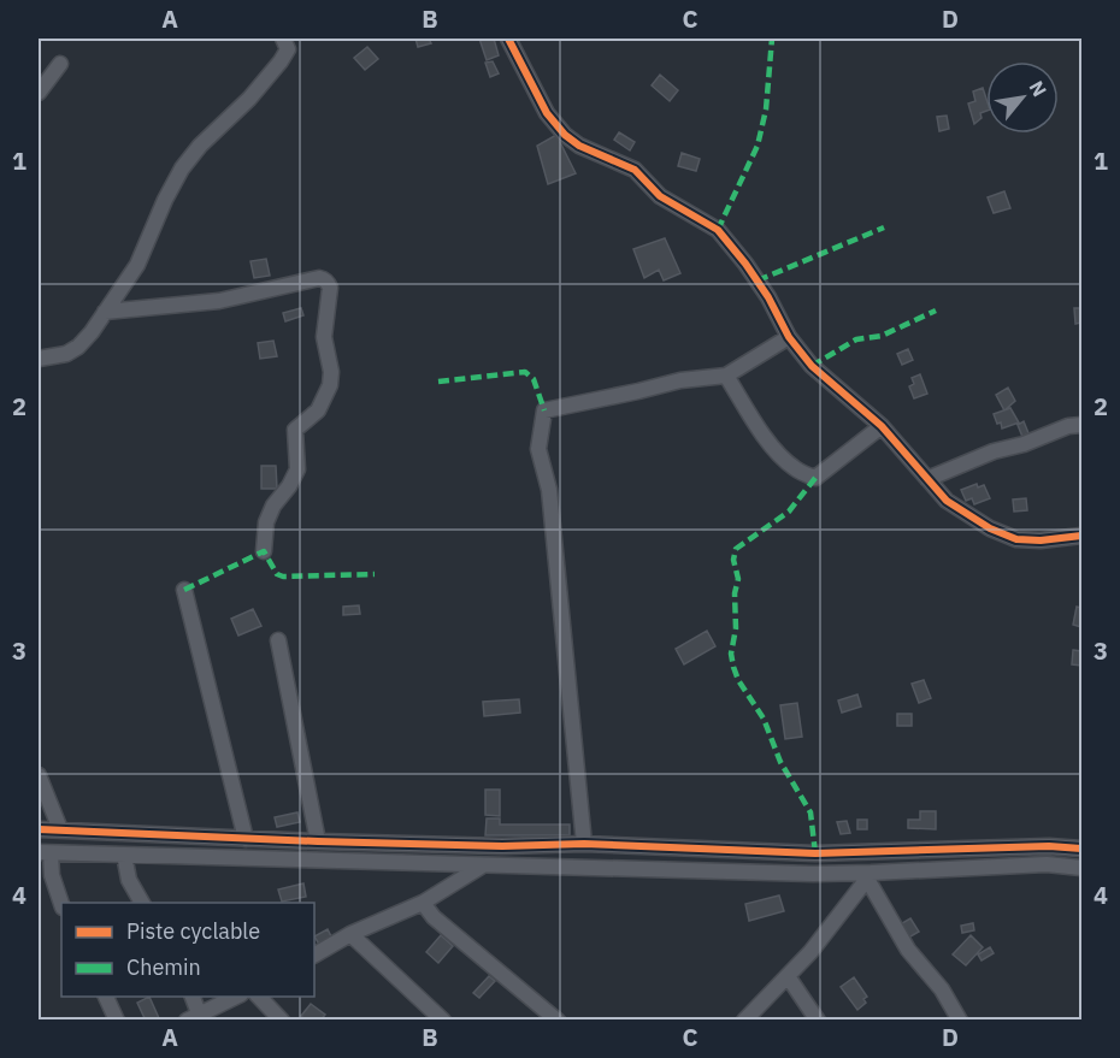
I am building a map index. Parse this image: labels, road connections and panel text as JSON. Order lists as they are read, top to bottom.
{
  "legend": ["Piste cyclable", "Chemin"],
  "north": "top right",
  "grid": {
    "columns": [
      "A",
      "B",
      "C",
      "D"
    ],
    "rows": [
      "1",
      "2",
      "3",
      "4"
    ]
  }
}
